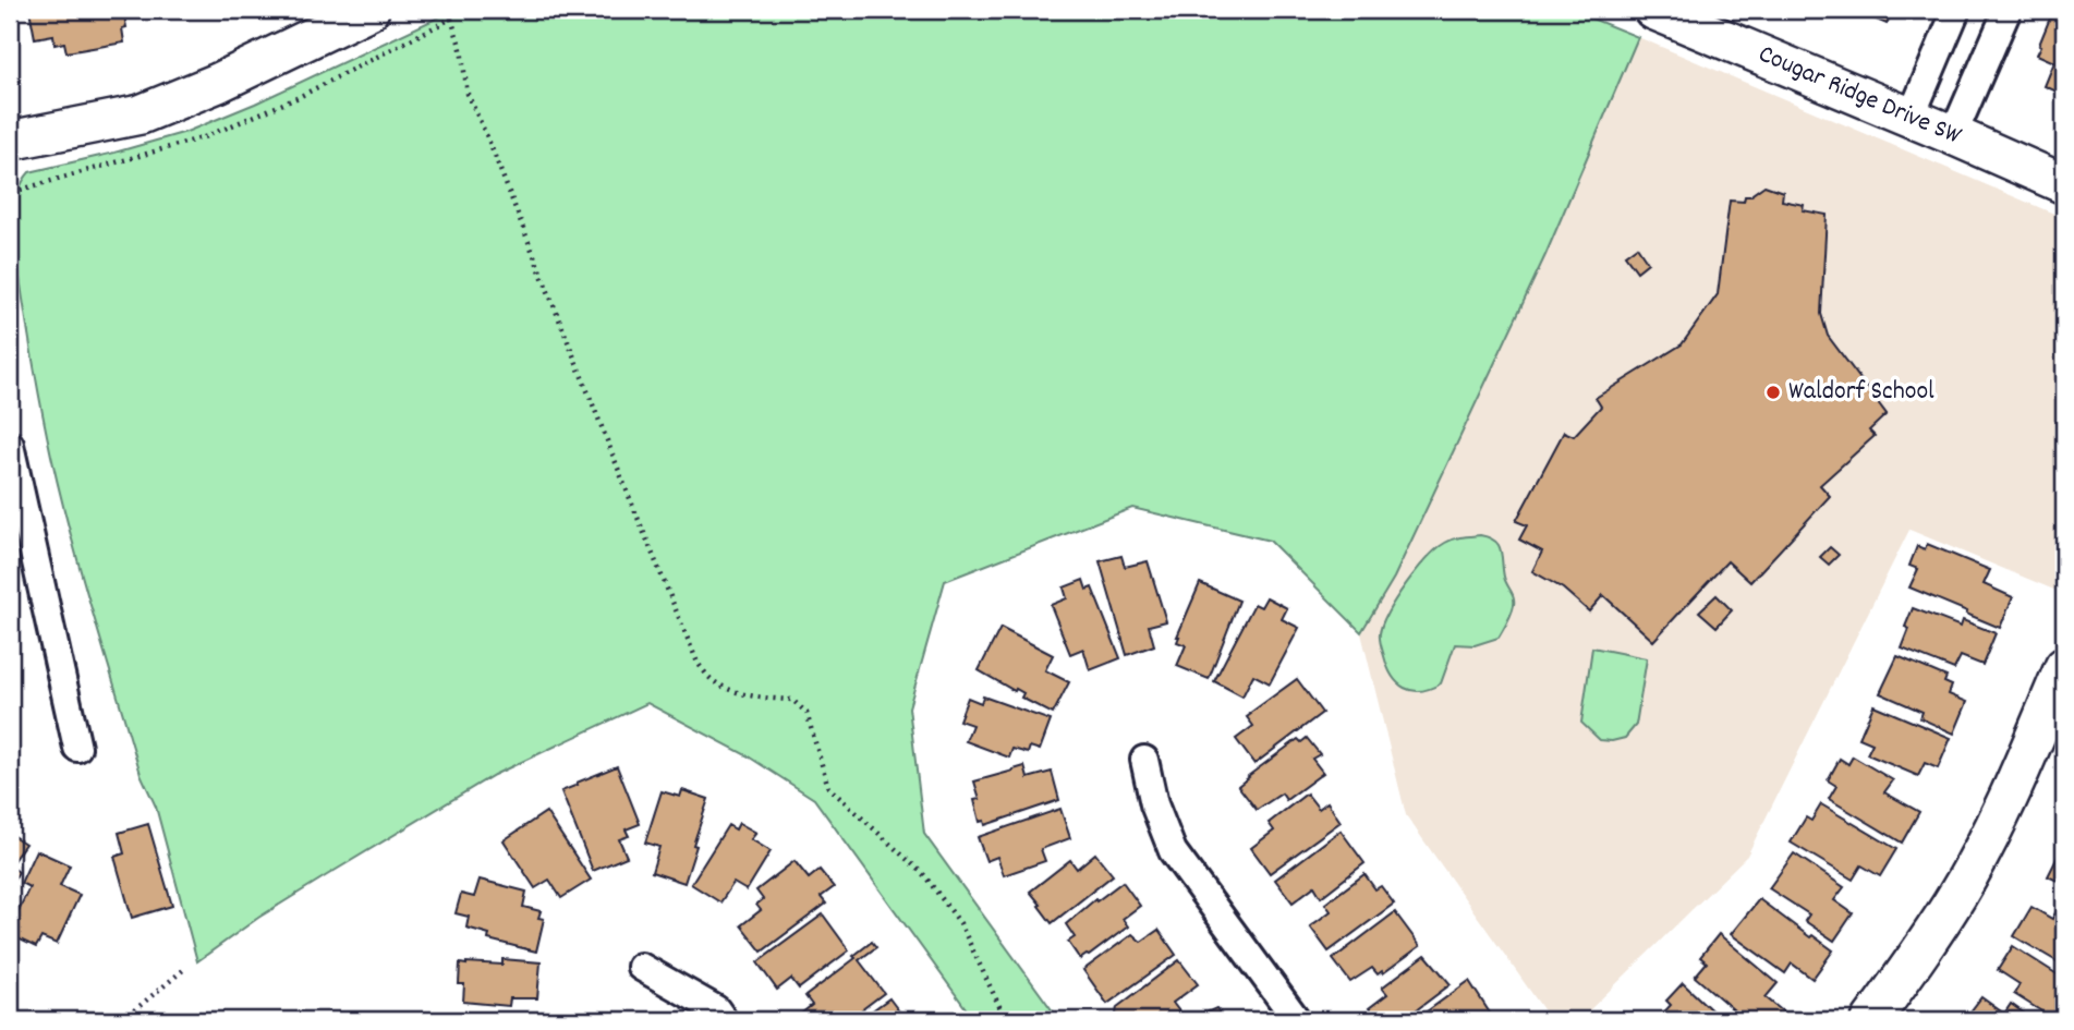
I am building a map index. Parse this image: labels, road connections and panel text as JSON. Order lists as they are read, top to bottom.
{
  "streets": {
    "street": ["Cougar Ridge Drive SW"]
  },
  "places": ["Waldorf School"]
}
